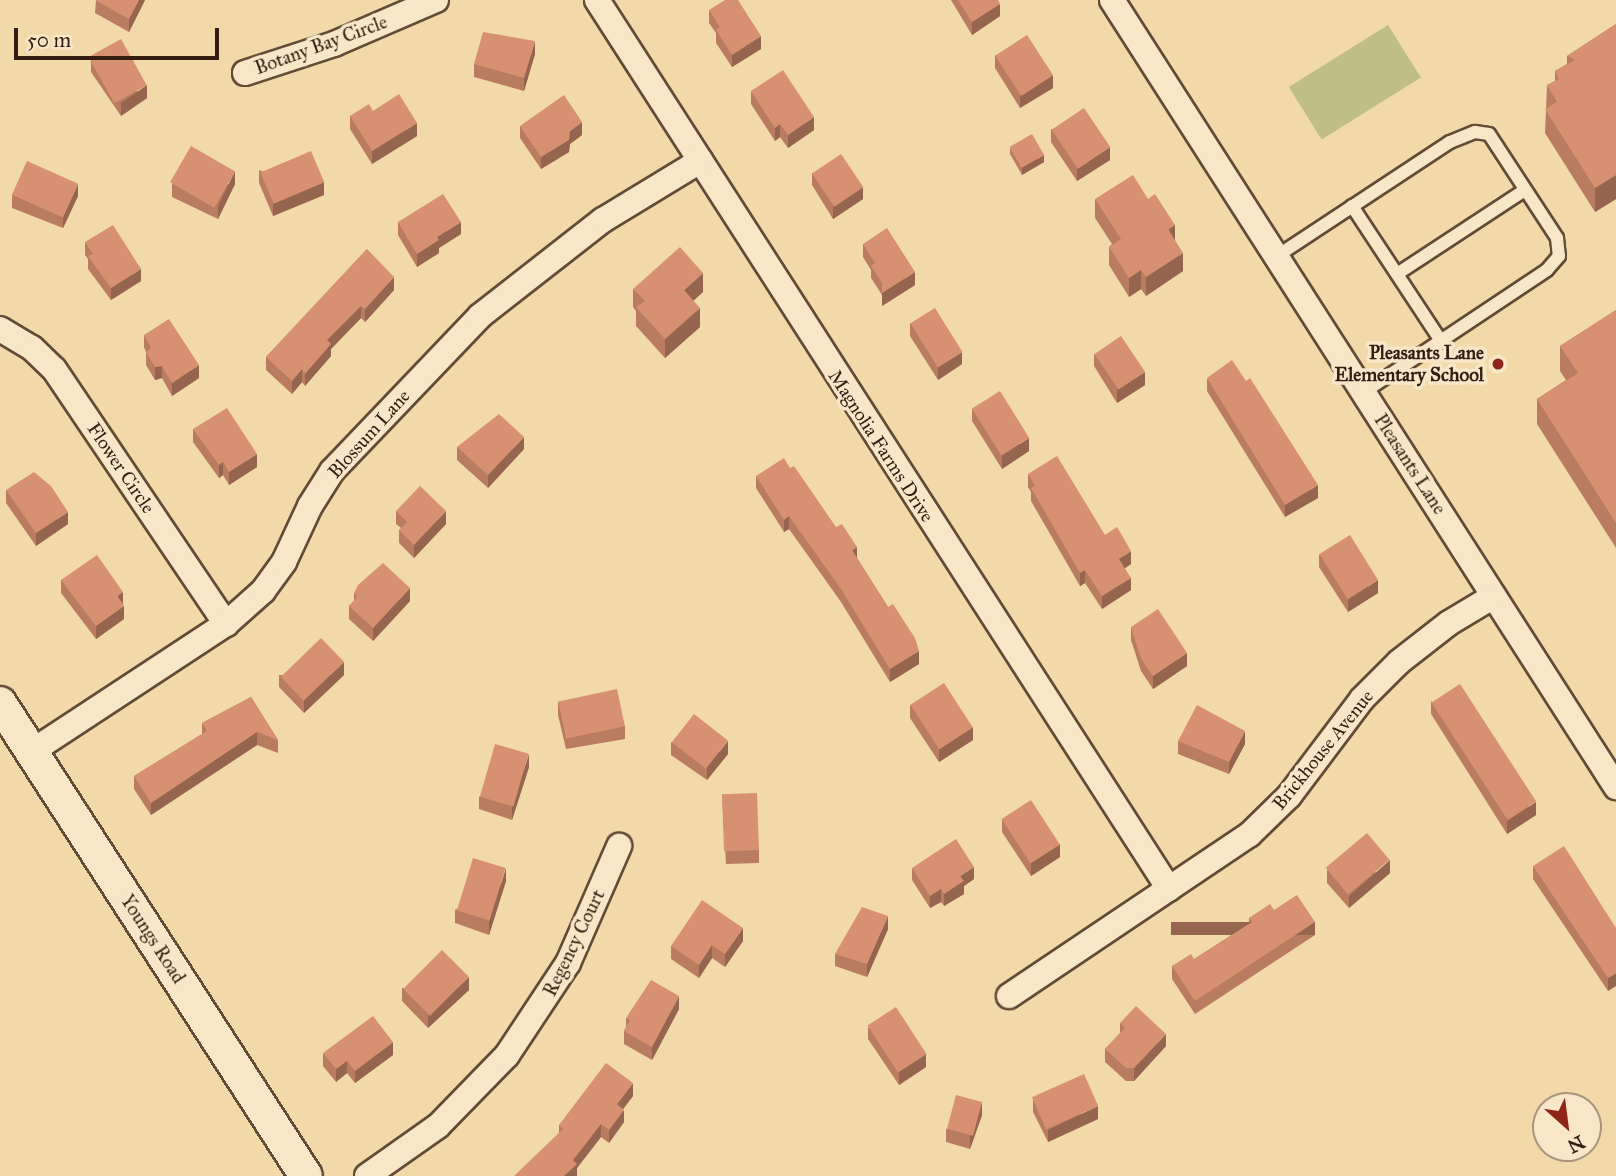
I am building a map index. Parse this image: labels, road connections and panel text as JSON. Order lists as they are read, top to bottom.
{
  "streets": {
    "street": [
      "Botany Bay Circle",
      "Blossum Lane",
      "Magnolia Farms Drive",
      "Pleasants Lane",
      "Flower Circle",
      "Brickhouse Avenue",
      "Youngs Road",
      "Regency Court"
    ]
  },
  "crossings": [
    ["Blossum Lane", "Magnolia Farms Drive"],
    ["Blossum Lane", "Flower Circle"],
    ["Blossum Lane", "Youngs Road"],
    ["Magnolia Farms Drive", "Brickhouse Avenue"],
    ["Pleasants Lane", "Brickhouse Avenue"]
  ],
  "places": ["Pleasants Lane Elementary School"],
  "scale_bar": "50 m",
  "north": "bottom right"
}
